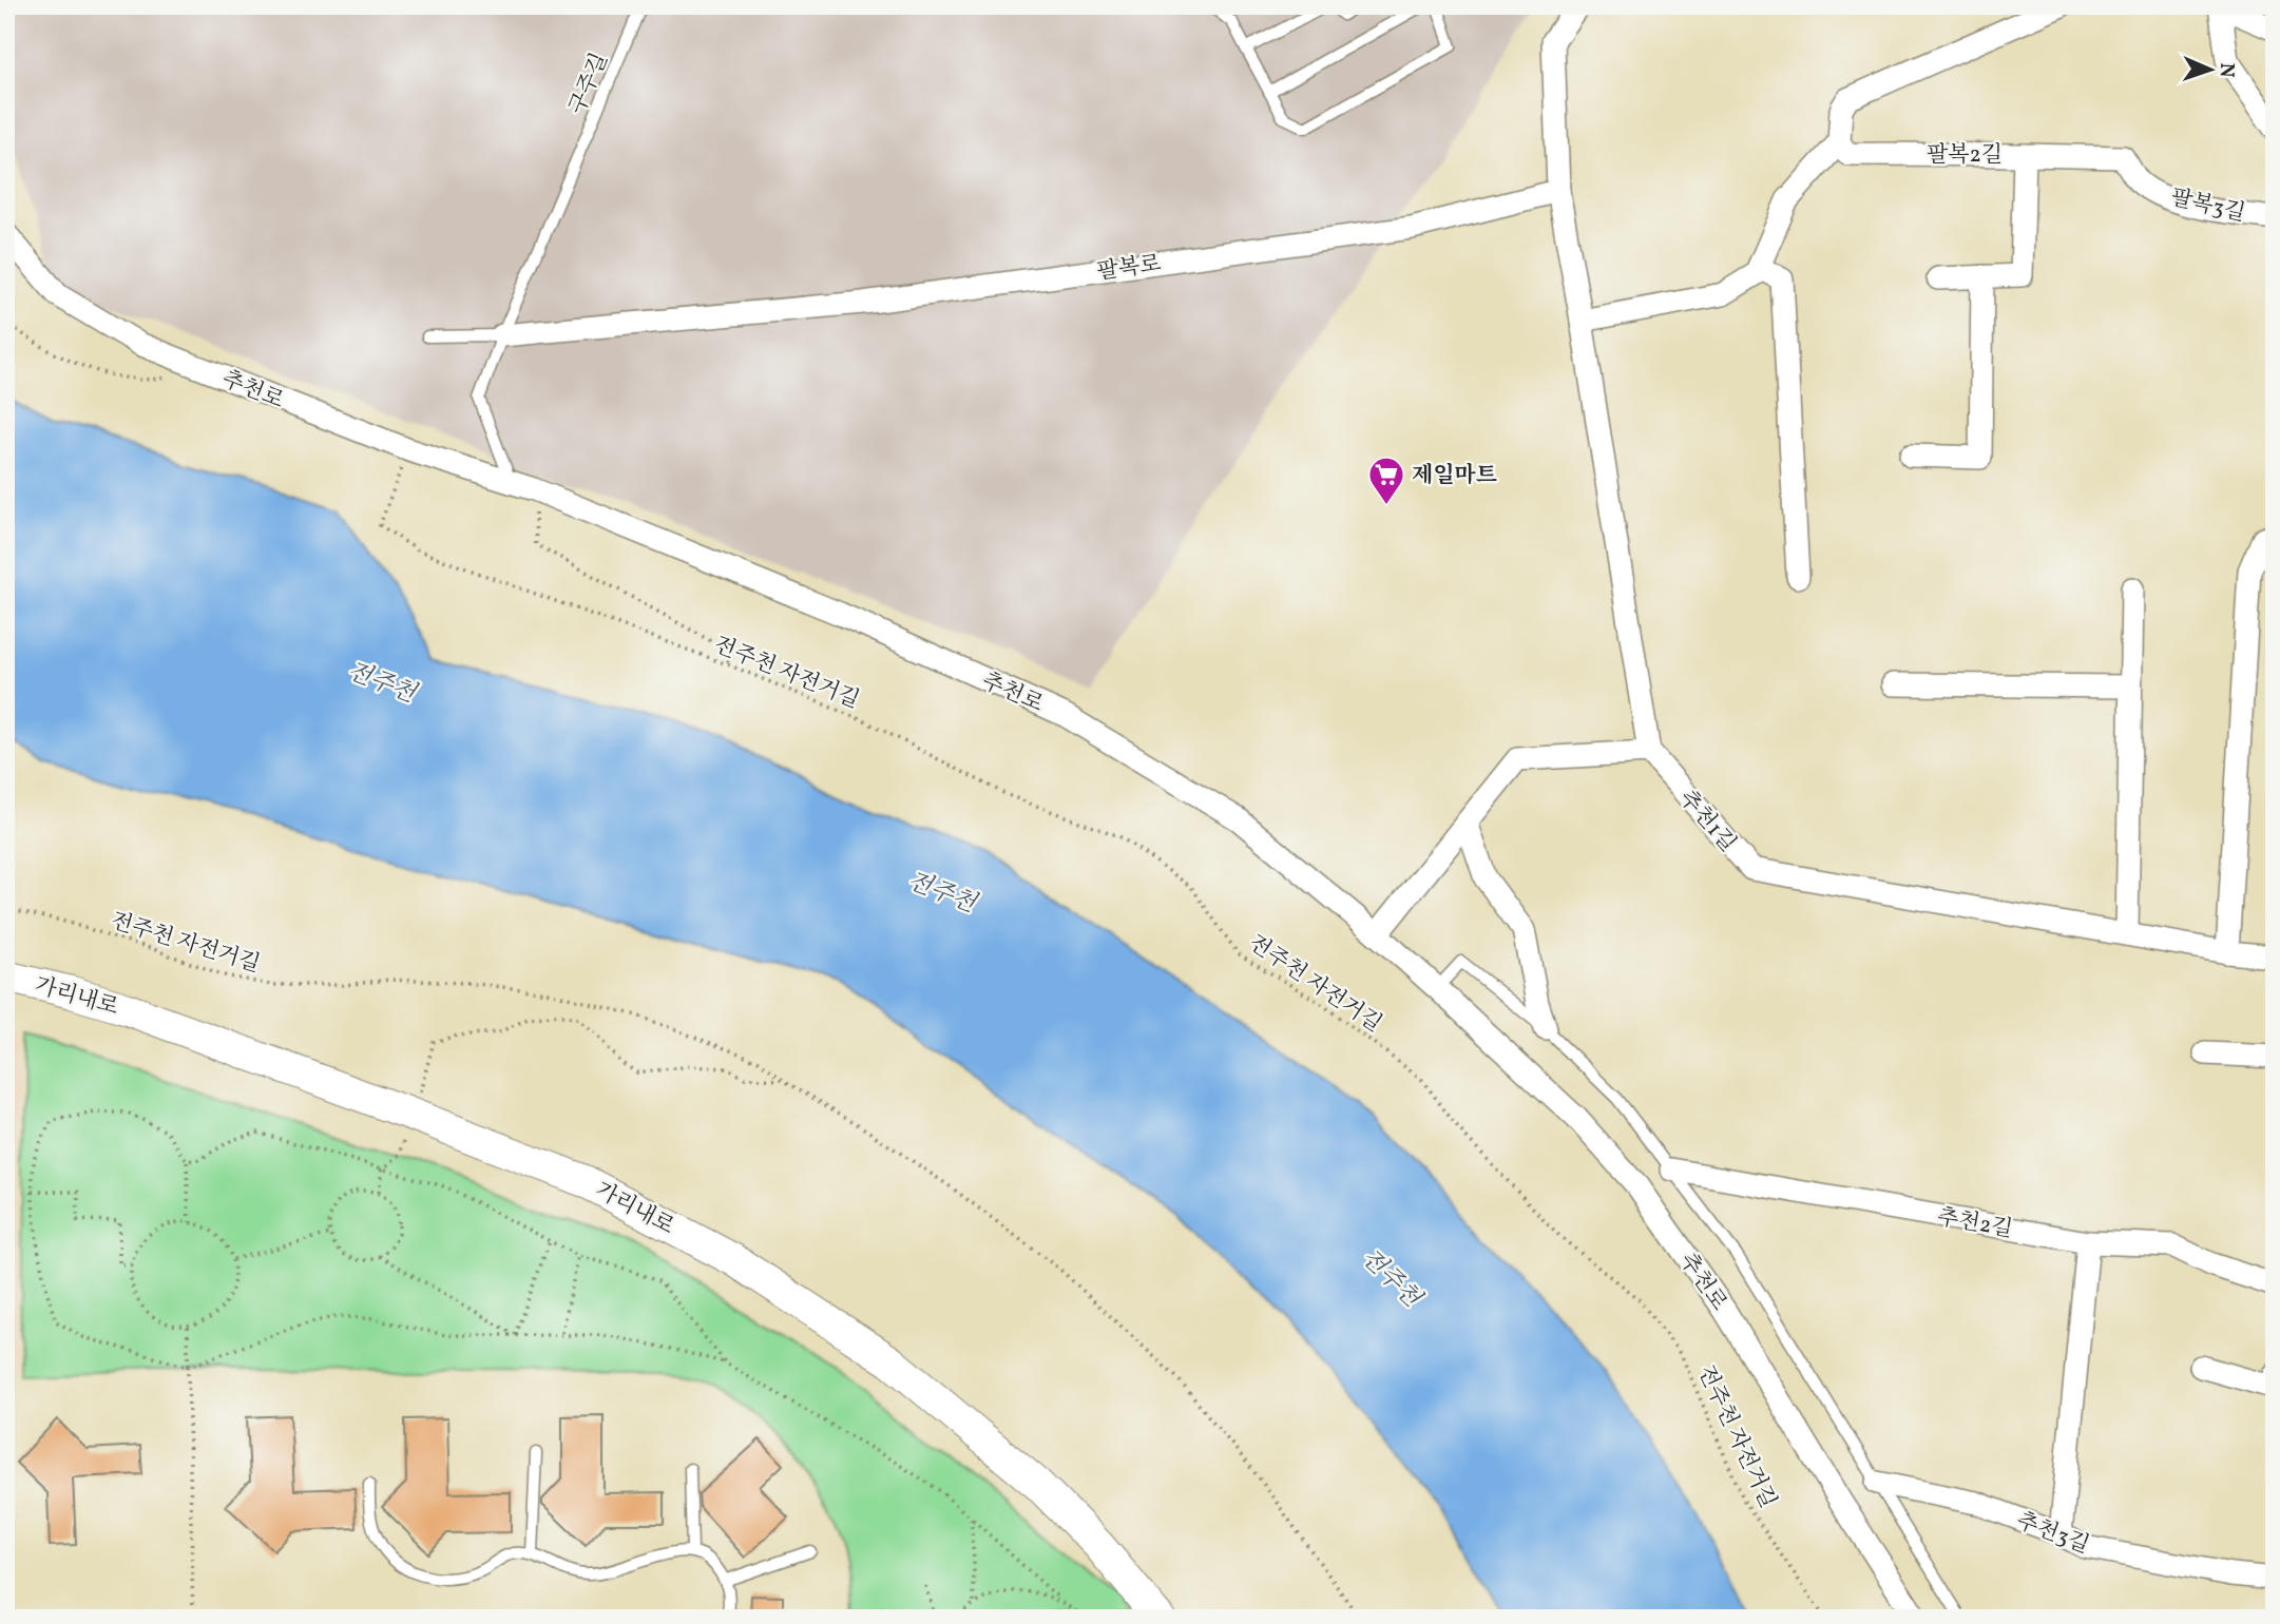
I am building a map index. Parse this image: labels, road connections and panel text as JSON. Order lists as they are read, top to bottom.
{
  "streets": {
    "street": [
      "팔복2길",
      "팔복3길",
      "팔복로",
      "추천로",
      "추천1길",
      "가리내로",
      "추천2길",
      "추천3길"
    ],
    "lane": ["구주길"],
    "path": ["전주천 자전거길"]
  },
  "crossings": [
    ["구주길", "추천로"],
    ["팔복2길", "팔복3길"],
    ["팔복로", "추천로"],
    ["추천로", "전주천 자전거길"],
    ["추천로", "추천2길"],
    ["추천로", "추천3길"]
  ],
  "water": ["전주천"],
  "places": {
    "supermarket": ["제일마트"]
  },
  "north": "right"
}
